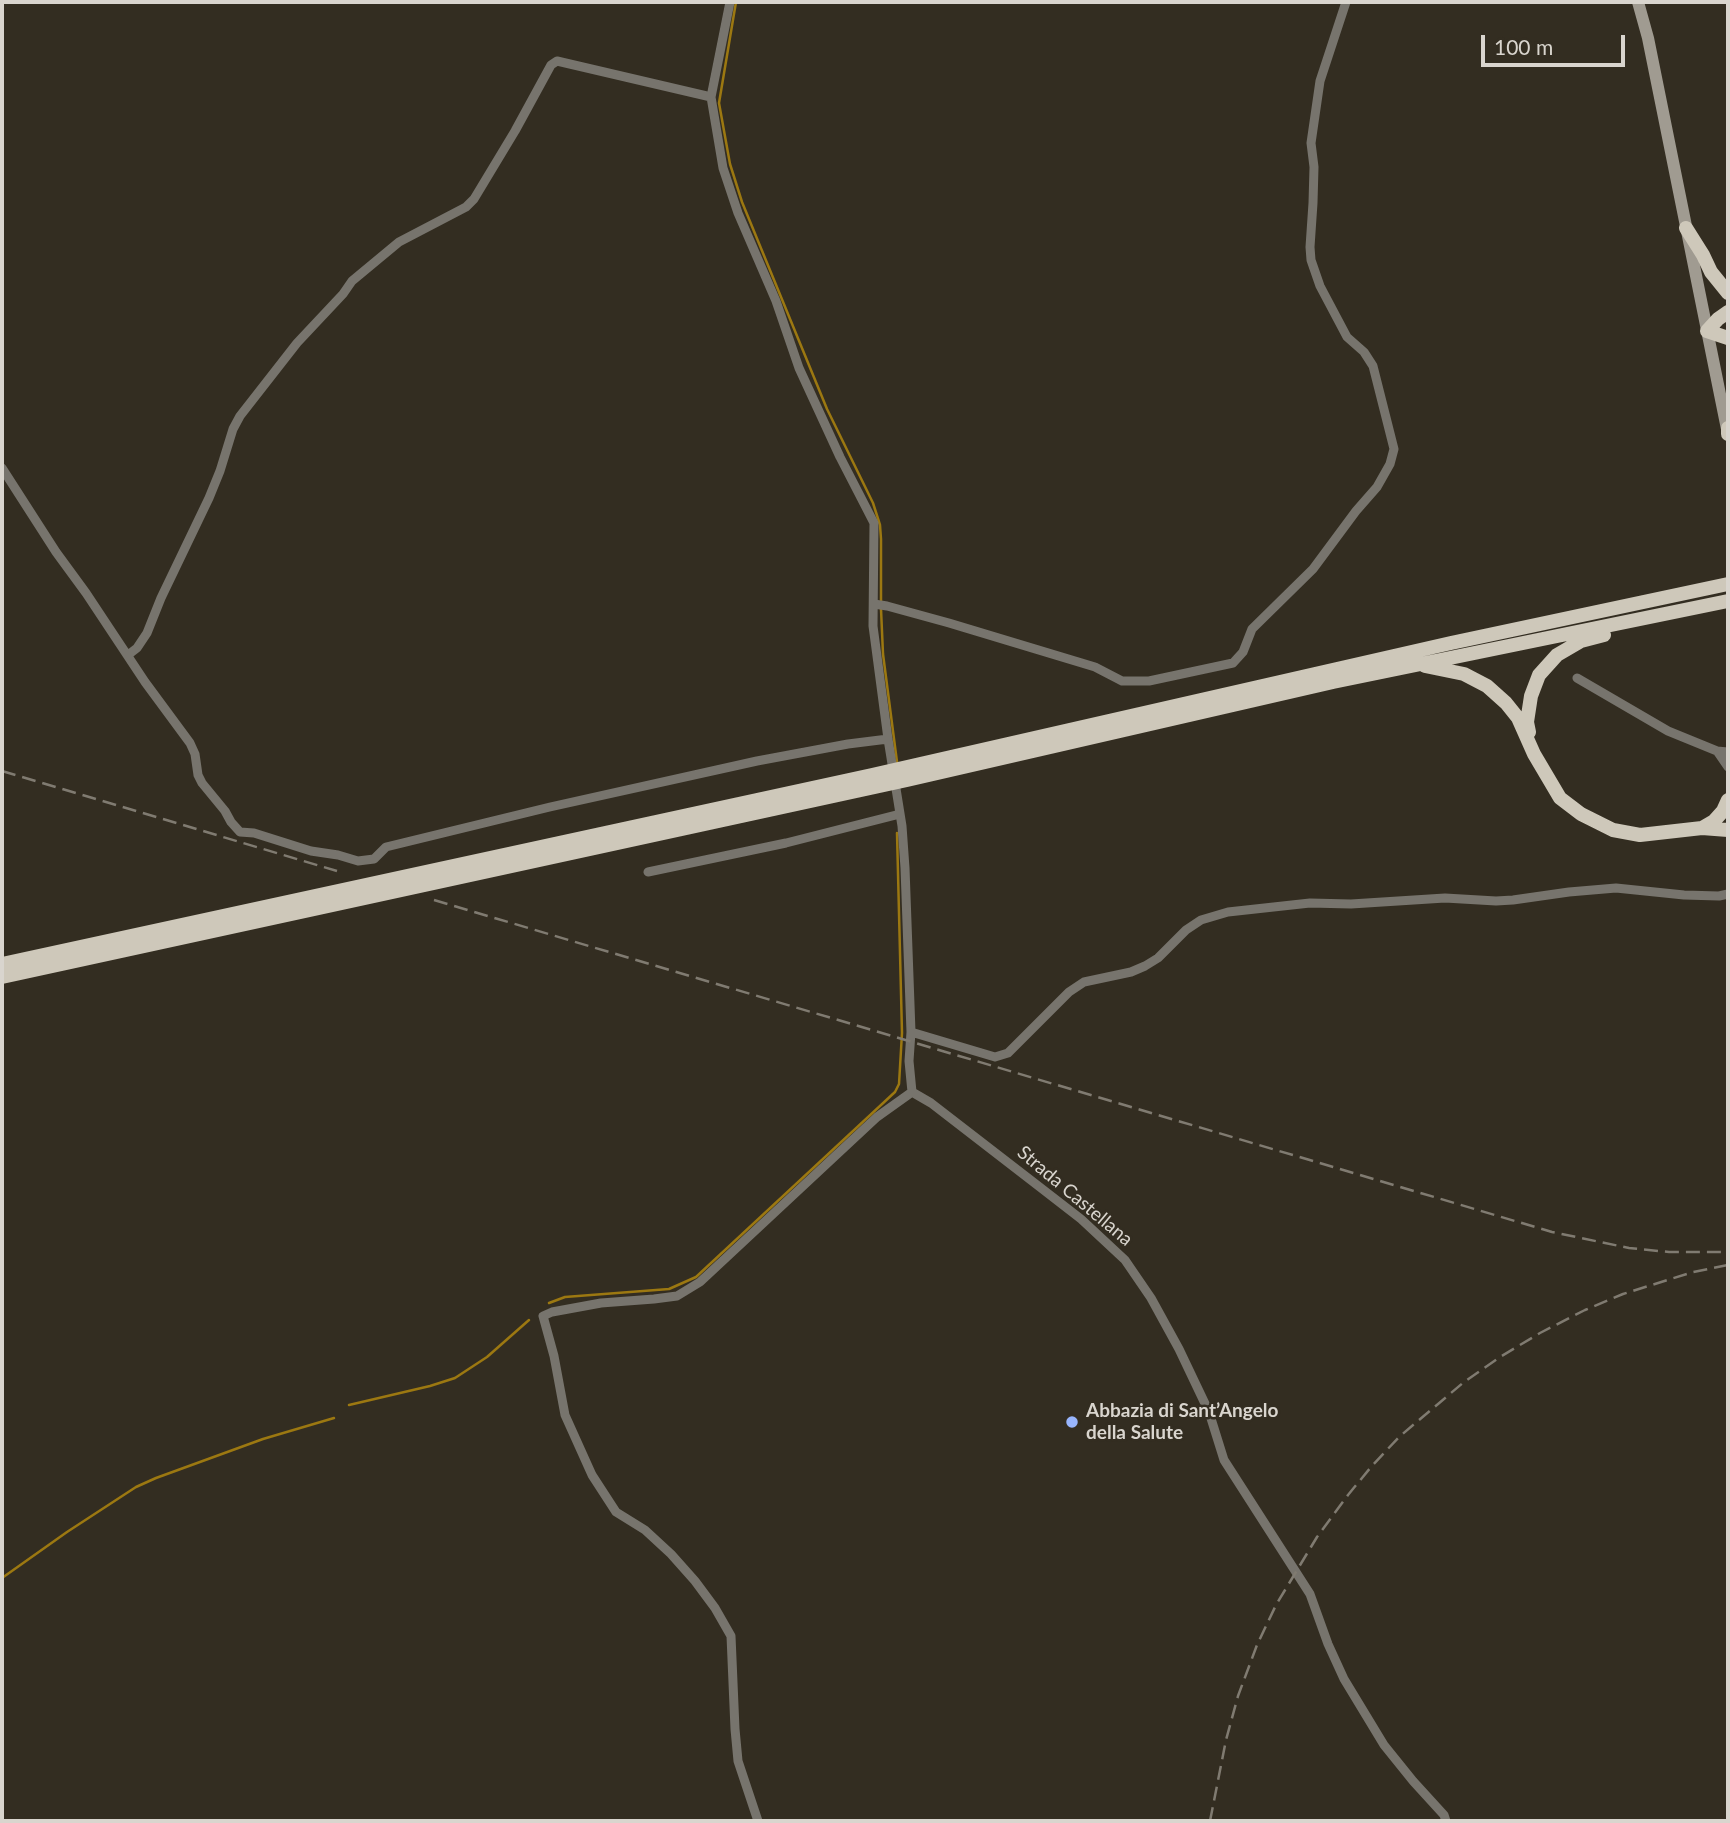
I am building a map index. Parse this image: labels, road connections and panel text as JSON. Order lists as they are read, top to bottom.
{
  "streets": {
    "street": ["Strada Castellana"]
  },
  "places": ["Abbazia di Sant’Angelo della Salute"],
  "scale_bar": "100 m"
}
